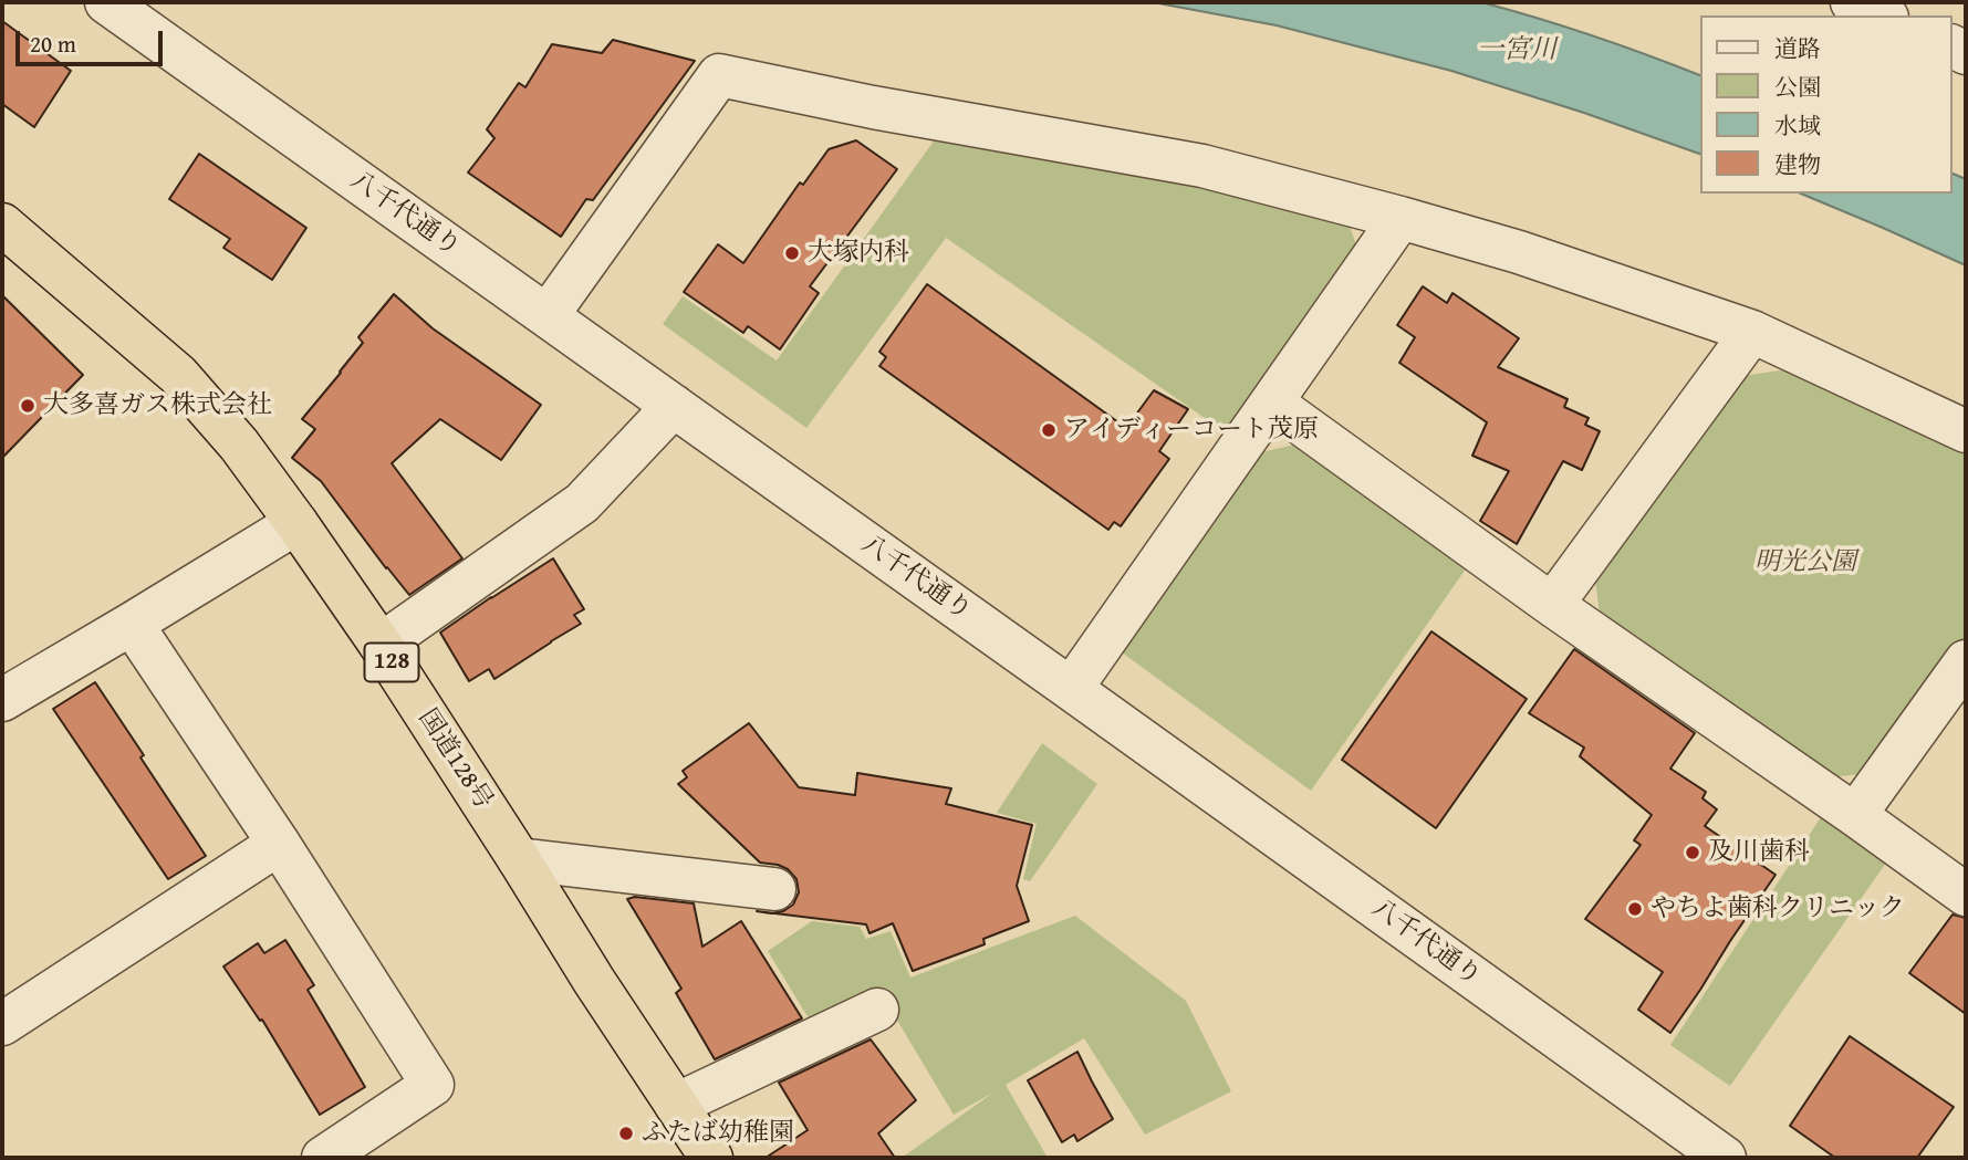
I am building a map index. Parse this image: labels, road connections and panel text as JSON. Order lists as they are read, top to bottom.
{
  "streets": {
    "highway": ["128", "国道128号"],
    "street": ["八千代通り"]
  },
  "water": ["一宮川"],
  "parks": ["明光公園"],
  "places": [
    "大塚内科",
    "大多喜ガス株式会社",
    "アイディーコート茂原",
    "及川歯科",
    "やちよ歯科クリニック",
    "ふたば幼稚園"
  ],
  "legend": [
    "道路",
    "公園",
    "水域",
    "建物"
  ],
  "scale_bar": "20 m"
}
